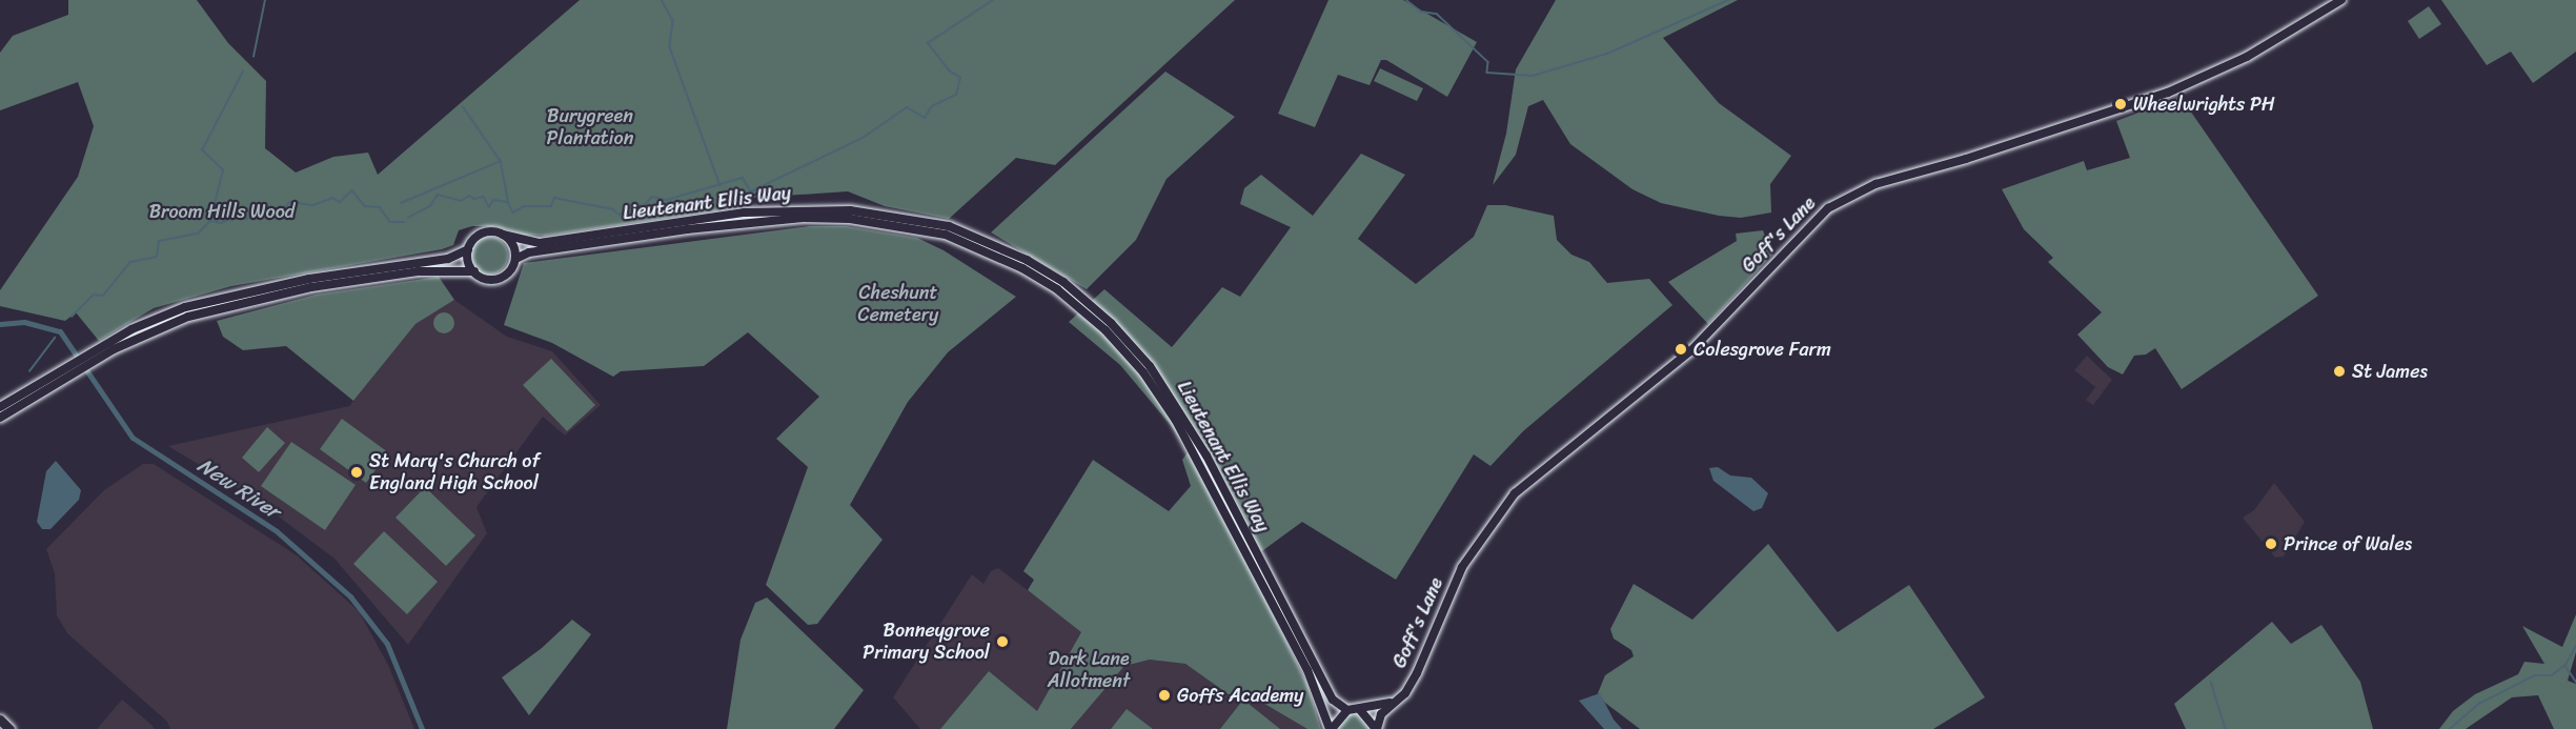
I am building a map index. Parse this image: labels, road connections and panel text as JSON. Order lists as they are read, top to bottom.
{
  "streets": {
    "main road": ["Lieutenant Ellis Way", "Goff's Lane"]
  },
  "water": ["New River"],
  "parks": [
    "Burygreen Plantation",
    "Broom Hills Wood",
    "Cheshunt Cemetery",
    "Dark Lane Allotment"
  ],
  "places": [
    "Wheelwrights PH",
    "Colesgrove Farm",
    "St James",
    "St Mary's Church of England High School",
    "Prince of Wales",
    "Bonneygrove Primary School",
    "Goffs Academy"
  ]
}
